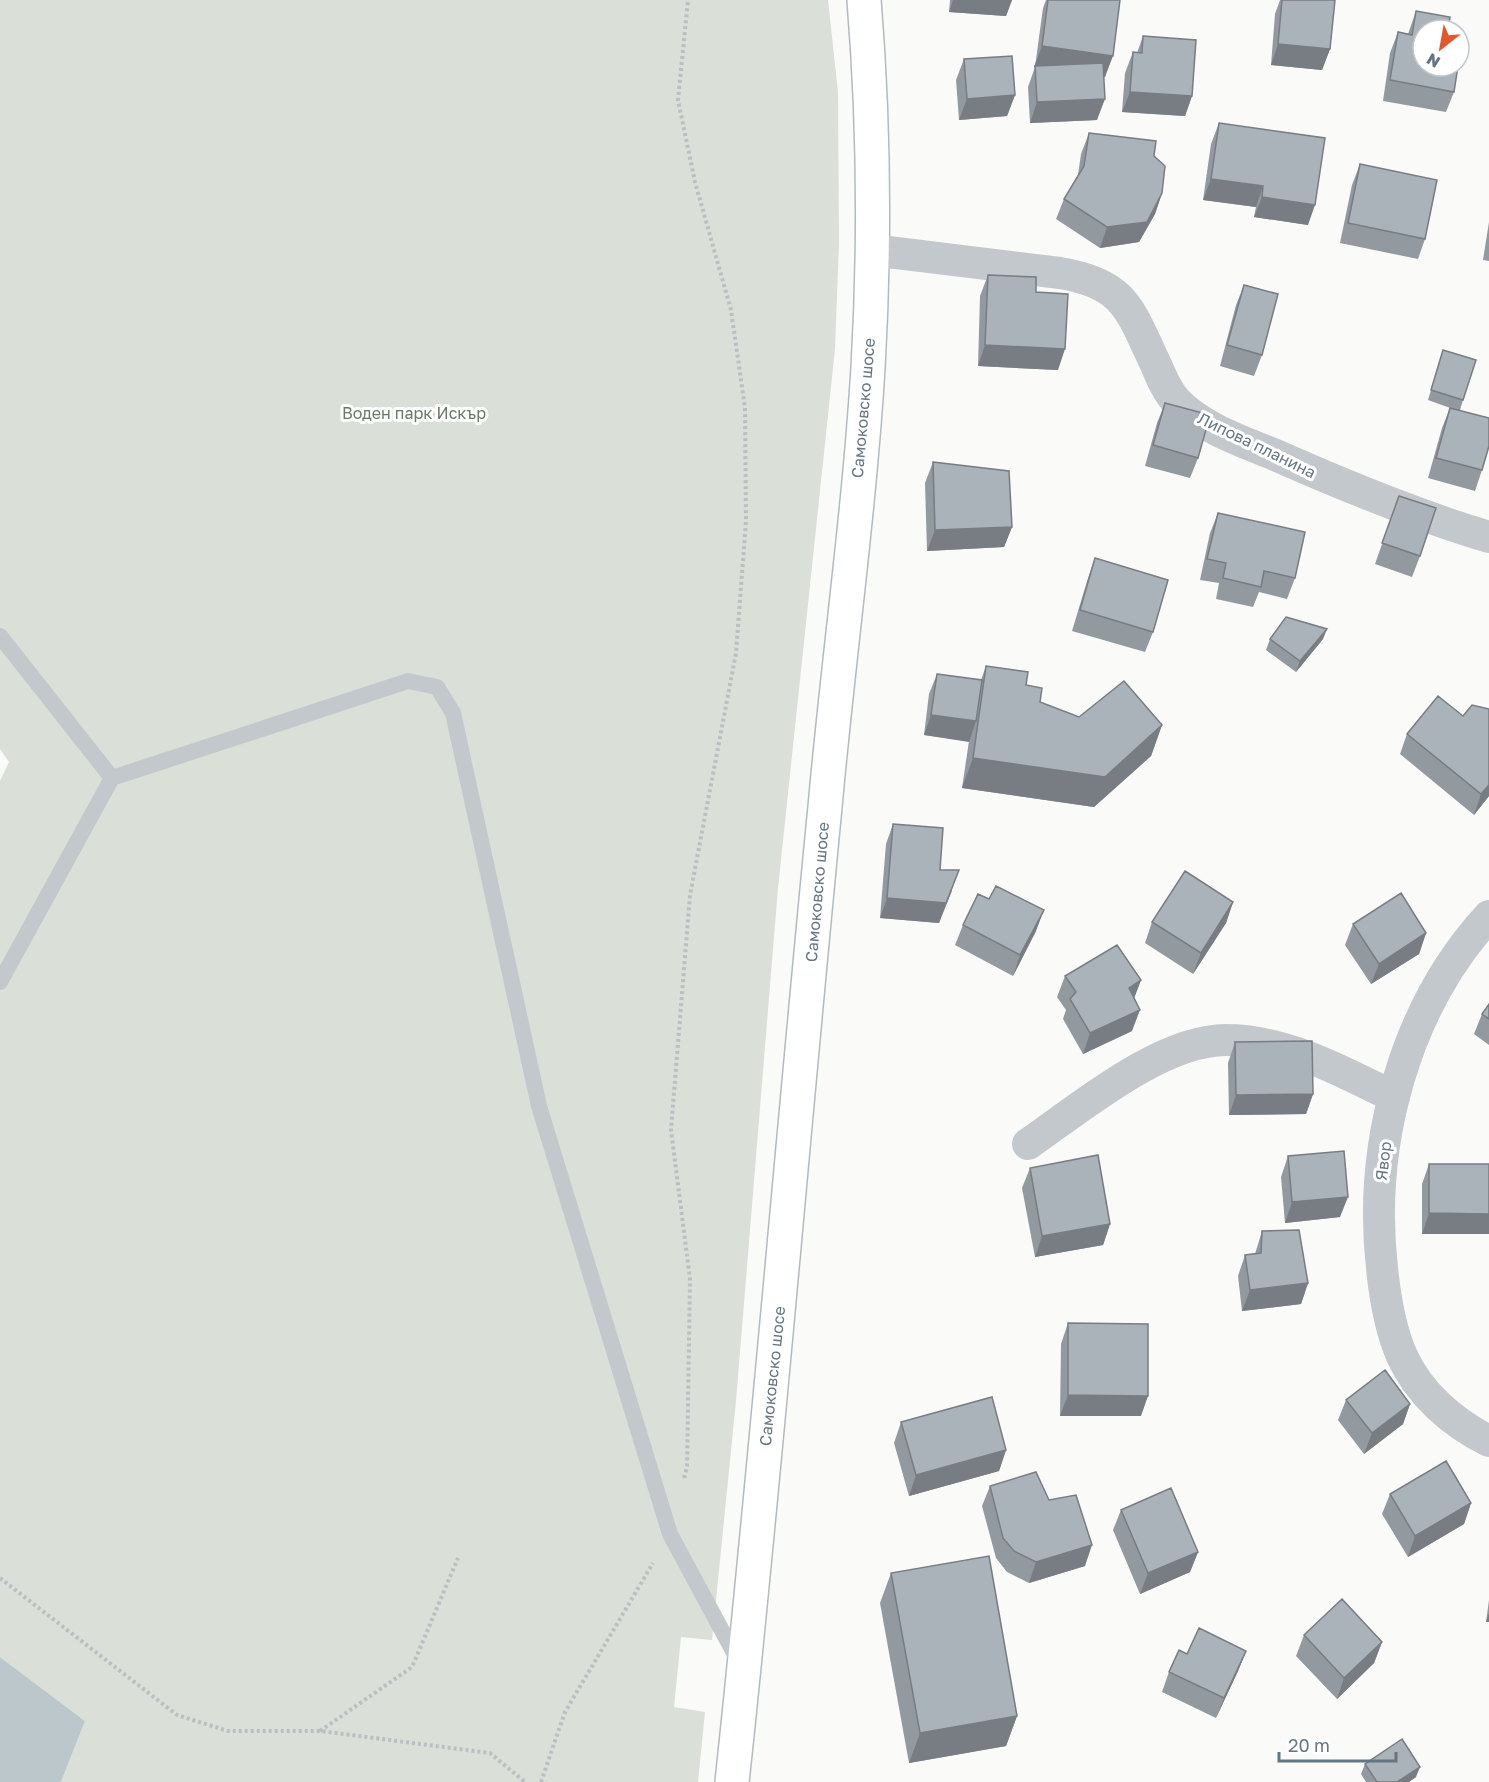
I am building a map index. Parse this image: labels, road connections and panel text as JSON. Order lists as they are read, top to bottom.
{
  "streets": {
    "main road": ["Самоковско шосе"],
    "street": ["Липова планина", "Явор"]
  },
  "crossings": [
    ["Самоковско шосе", "Липова планина"]
  ],
  "parks": ["Воден парк Искър"],
  "scale_bar": "20 m",
  "north": "bottom left"
}
